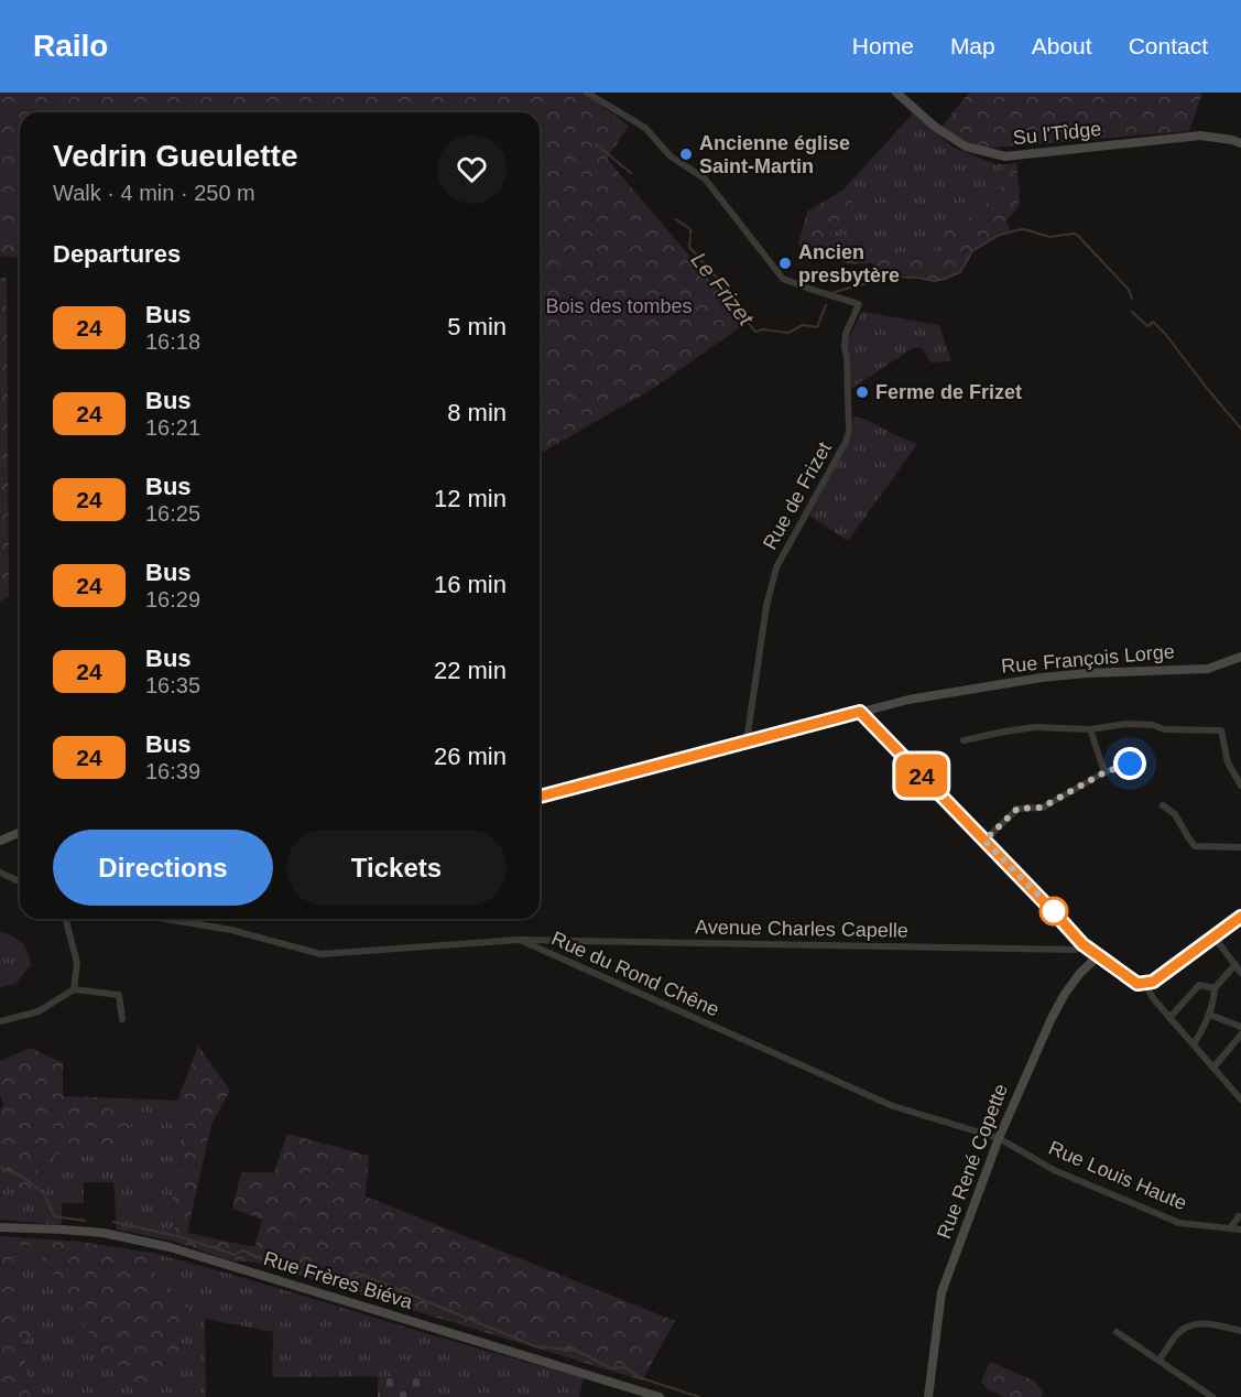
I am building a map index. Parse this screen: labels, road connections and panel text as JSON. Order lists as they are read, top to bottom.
{
  "streets": {
    "street": [
      "Su l'Tîdge",
      "Rue de Frizet",
      "Rue François Lorge",
      "Avenue Charles Capelle",
      "Rue du Rond Chêne",
      "Rue René Copette",
      "Rue Louis Haute",
      "Rue Frères Biéva"
    ]
  },
  "crossings": [
    ["Rue de Frizet", "Rue François Lorge"],
    ["Avenue Charles Capelle", "Rue du Rond Chêne"],
    ["Rue du Rond Chêne", "Rue René Copette"],
    ["Rue du Rond Chêne", "Rue Louis Haute"],
    ["Rue René Copette", "Rue Louis Haute"]
  ],
  "water": ["Le Frizet"],
  "parks": ["Bois des tombes"],
  "places": ["Ancienne église Saint-Martin", "Ancien presbytère", "Ferme de Frizet"],
  "lines": ["bus line 24"],
  "page": {
    "header": "Railo",
    "nav": [
      "Home",
      "Map",
      "About",
      "Contact"
    ],
    "on_map": "24",
    "heading": [
      ["Vedrin Gueulette", "Walk · 4 min · 250 m"],
      "Departures"
    ],
    "list": [
      {
        "mark": "24",
        "name": "Bus",
        "note": "16:18",
        "value": "5 min"
      },
      {
        "mark": "24",
        "name": "Bus",
        "note": "16:21",
        "value": "8 min"
      },
      {
        "mark": "24",
        "name": "Bus",
        "note": "16:25",
        "value": "12 min"
      },
      {
        "mark": "24",
        "name": "Bus",
        "note": "16:29",
        "value": "16 min"
      },
      {
        "mark": "24",
        "name": "Bus",
        "note": "16:35",
        "value": "22 min"
      },
      {
        "mark": "24",
        "name": "Bus",
        "note": "16:39",
        "value": "26 min"
      }
    ],
    "buttons": ["Directions", "Tickets"]
  }
}
